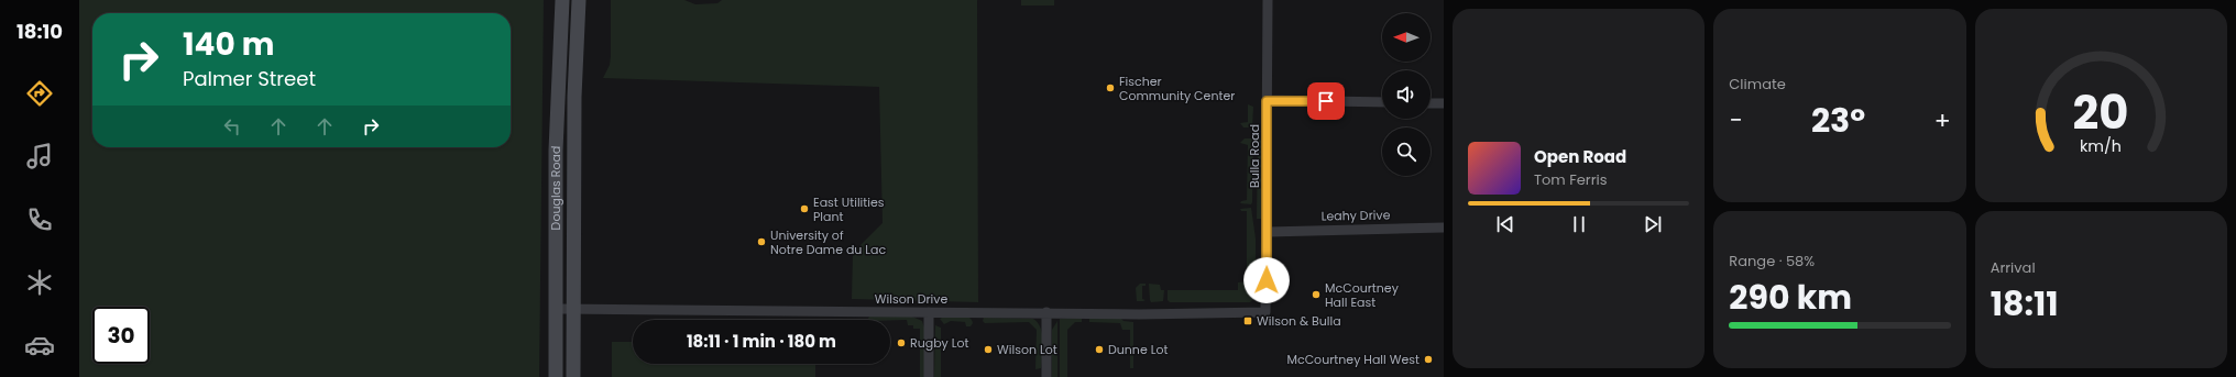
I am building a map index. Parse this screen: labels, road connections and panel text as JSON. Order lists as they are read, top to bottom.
{
  "streets": {
    "street": [
      "Bulla Road",
      "Douglas Road",
      "Leahy Drive",
      "Wilson Drive"
    ]
  },
  "crossings": [
    ["Bulla Road", "Leahy Drive"],
    ["Bulla Road", "Wilson Drive"],
    ["Douglas Road", "Wilson Drive"]
  ],
  "places": {
    "other": [
      "Fischer Community Center",
      "East Utilities Plant",
      "University of Notre Dame du Lac",
      "McCourtney Hall East",
      "Rugby Lot",
      "Wilson Lot",
      "Dunne Lot",
      "McCourtney Hall West"
    ],
    "transit": ["Wilson & Bulla"]
  },
  "north": "left",
  "page": {
    "tabs": "18:10",
    "tile": [
      "Climate",
      ["Range · 58%", "290 km"],
      ["Arrival", "18:11"]
    ],
    "turn": ["140 m", "Palmer Street"],
    "heat": ["−", "23°", "+"],
    "song": ["Open Road", "Tom Ferris"],
    "limit": "30",
    "trip": "18:11 · 1 min · 180 m",
    "gauge": ["20", "km/h"]
  }
}
